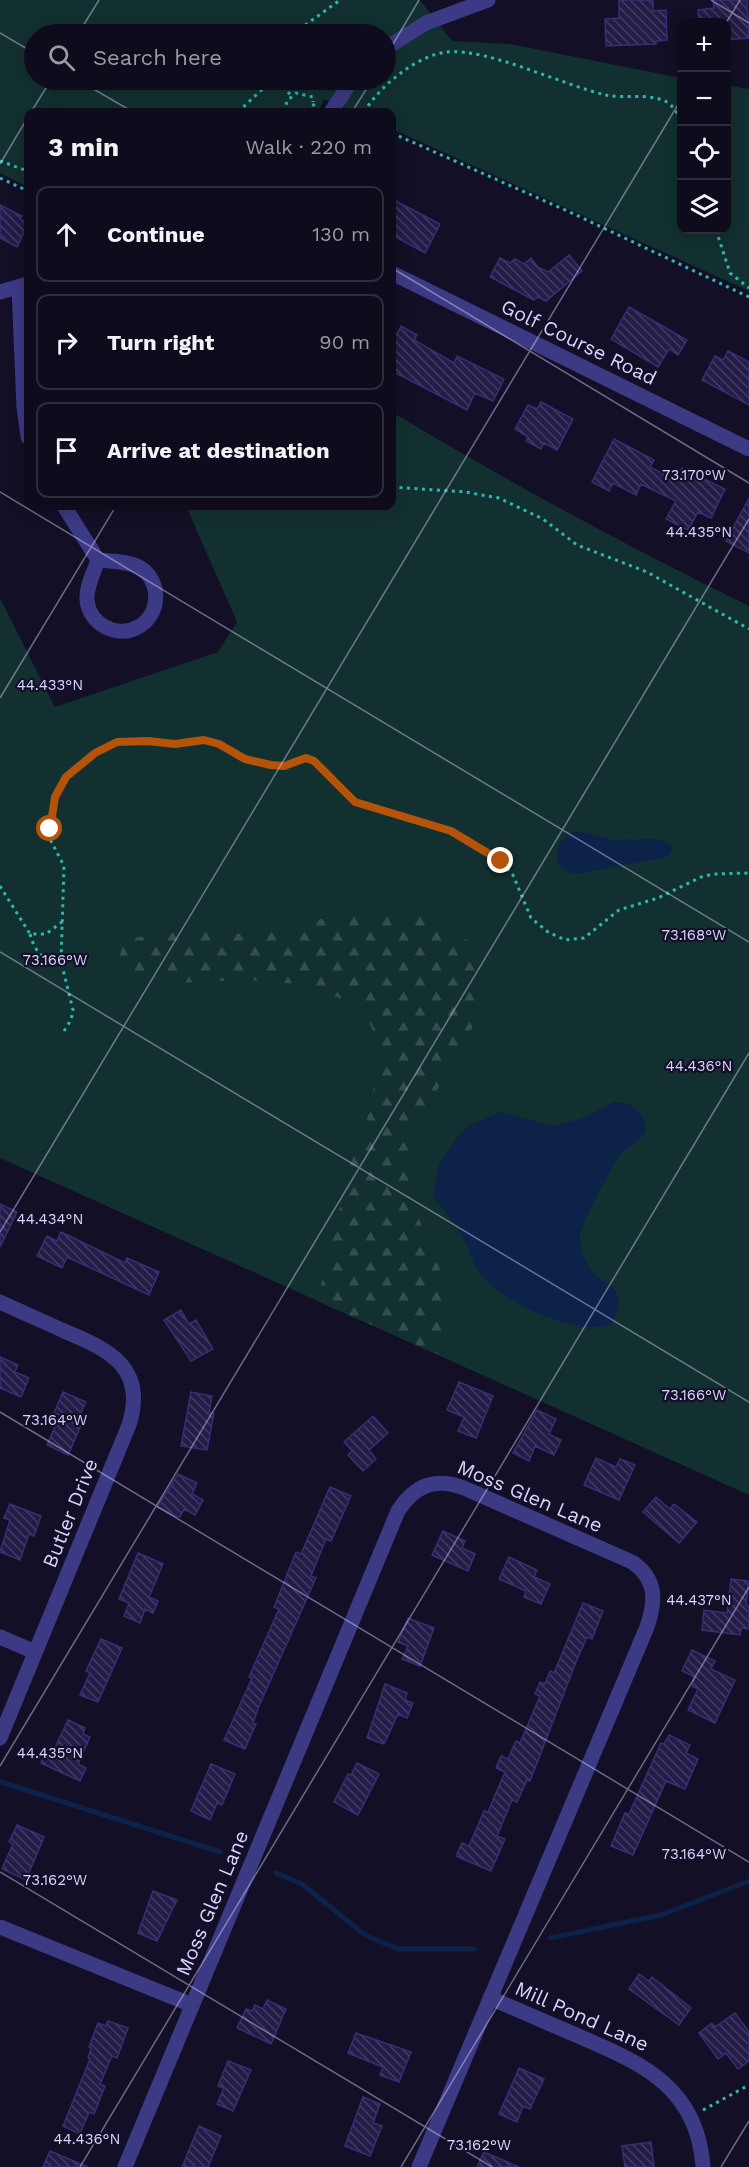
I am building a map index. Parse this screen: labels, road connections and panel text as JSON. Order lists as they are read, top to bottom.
{
  "streets": {
    "street": [
      "Golf Course Road",
      "Moss Glen Lane",
      "Butler Drive",
      "Mill Pond Lane"
    ]
  },
  "crossings": [
    ["Moss Glen Lane", "Mill Pond Lane"]
  ],
  "page": {
    "map_buttons": ["+", "−"],
    "search": "Search here",
    "heading": ["3 min", "Walk · 220 m"],
    "list": [
      ["Continue", "130 m"],
      ["Turn right", "90 m"],
      "Arrive at destination"
    ]
  },
  "coordinates": [
    "73.170°W",
    "44.435°N",
    "44.433°N",
    "73.168°W",
    "73.166°W",
    "44.436°N",
    "44.434°N",
    "73.164°W",
    "44.437°N",
    "73.162°W"
  ]
}
